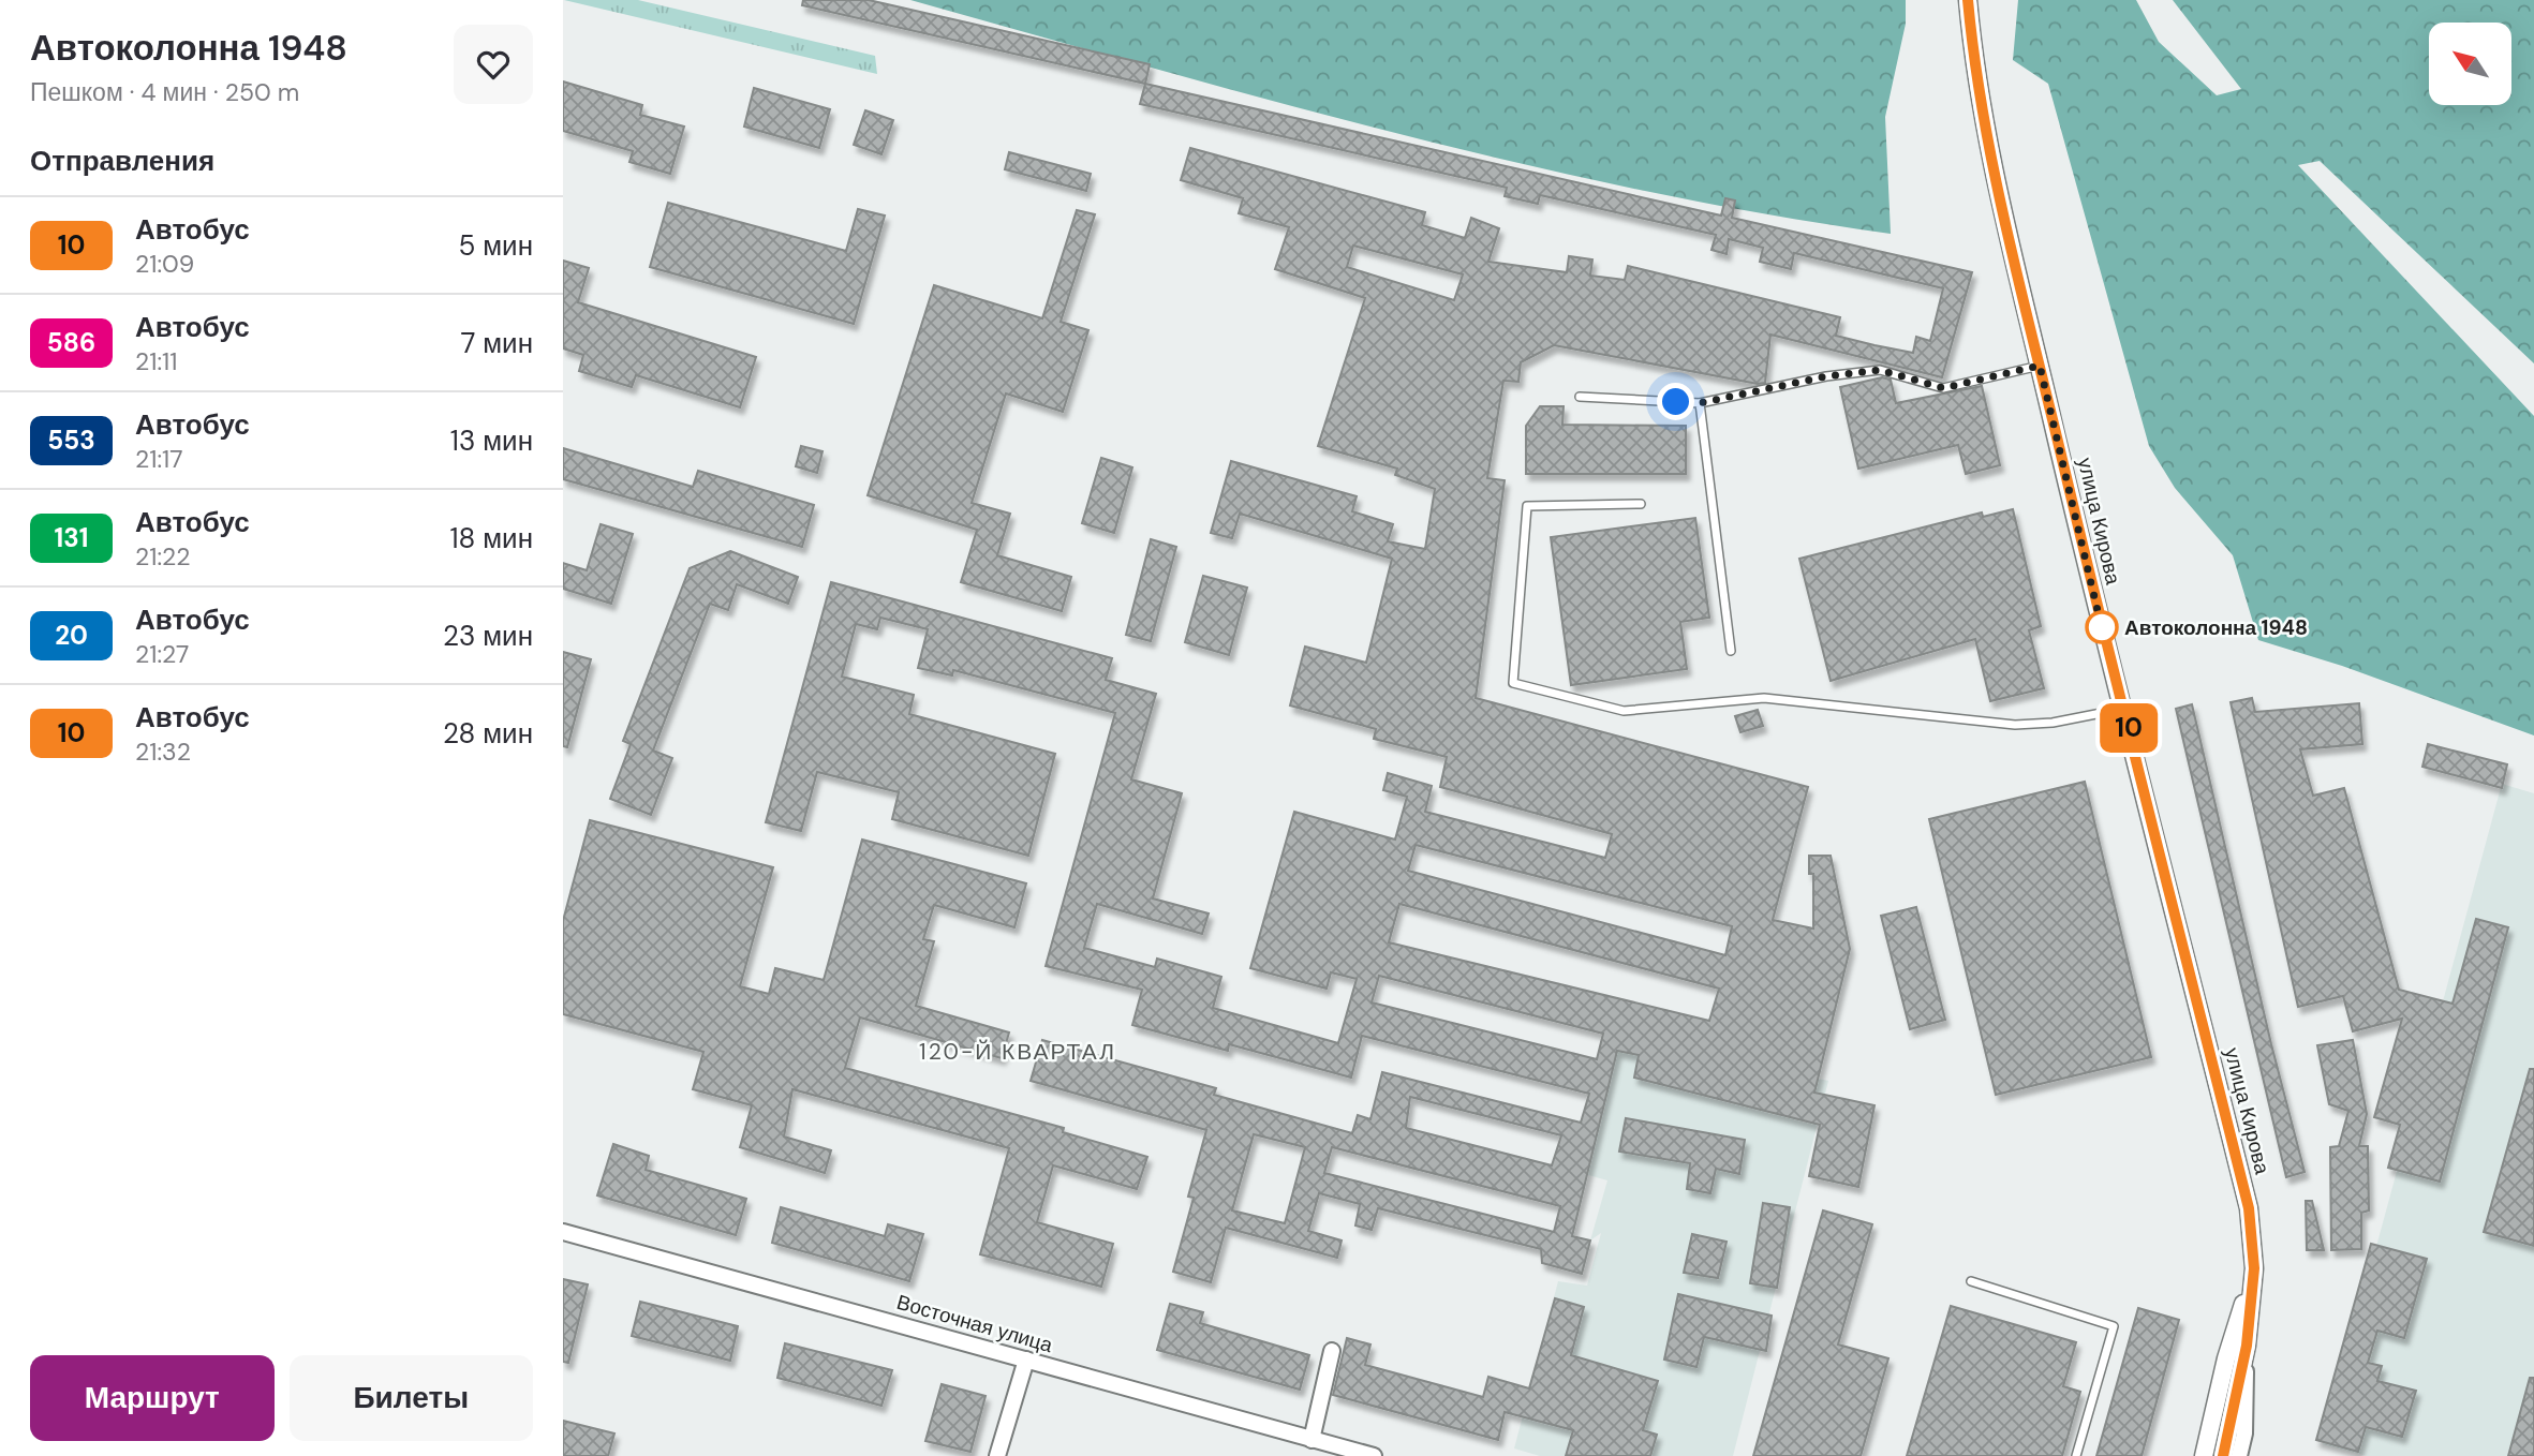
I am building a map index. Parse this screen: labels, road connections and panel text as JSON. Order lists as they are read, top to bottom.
{
  "streets": {
    "street": ["улица Кирова", "Восточная улица"]
  },
  "districts": ["120-Й КВАРТАЛ"],
  "places": ["Автоколонна 1948"],
  "lines": ["bus line 10"],
  "north": "top left",
  "page": {
    "heading": [
      ["Автоколонна 1948", "Пешком · 4 мин · 250 m"],
      "Отправления"
    ],
    "on_map": "10",
    "list": [
      {
        "mark": "10",
        "name": "Автобус",
        "note": "21:09",
        "value": "5 мин"
      },
      {
        "mark": "586",
        "name": "Автобус",
        "note": "21:11",
        "value": "7 мин"
      },
      {
        "mark": "553",
        "name": "Автобус",
        "note": "21:17",
        "value": "13 мин"
      },
      {
        "mark": "131",
        "name": "Автобус",
        "note": "21:22",
        "value": "18 мин"
      },
      {
        "mark": "20",
        "name": "Автобус",
        "note": "21:27",
        "value": "23 мин"
      },
      {
        "mark": "10",
        "name": "Автобус",
        "note": "21:32",
        "value": "28 мин"
      }
    ],
    "buttons": ["Маршрут", "Билеты"]
  }
}
